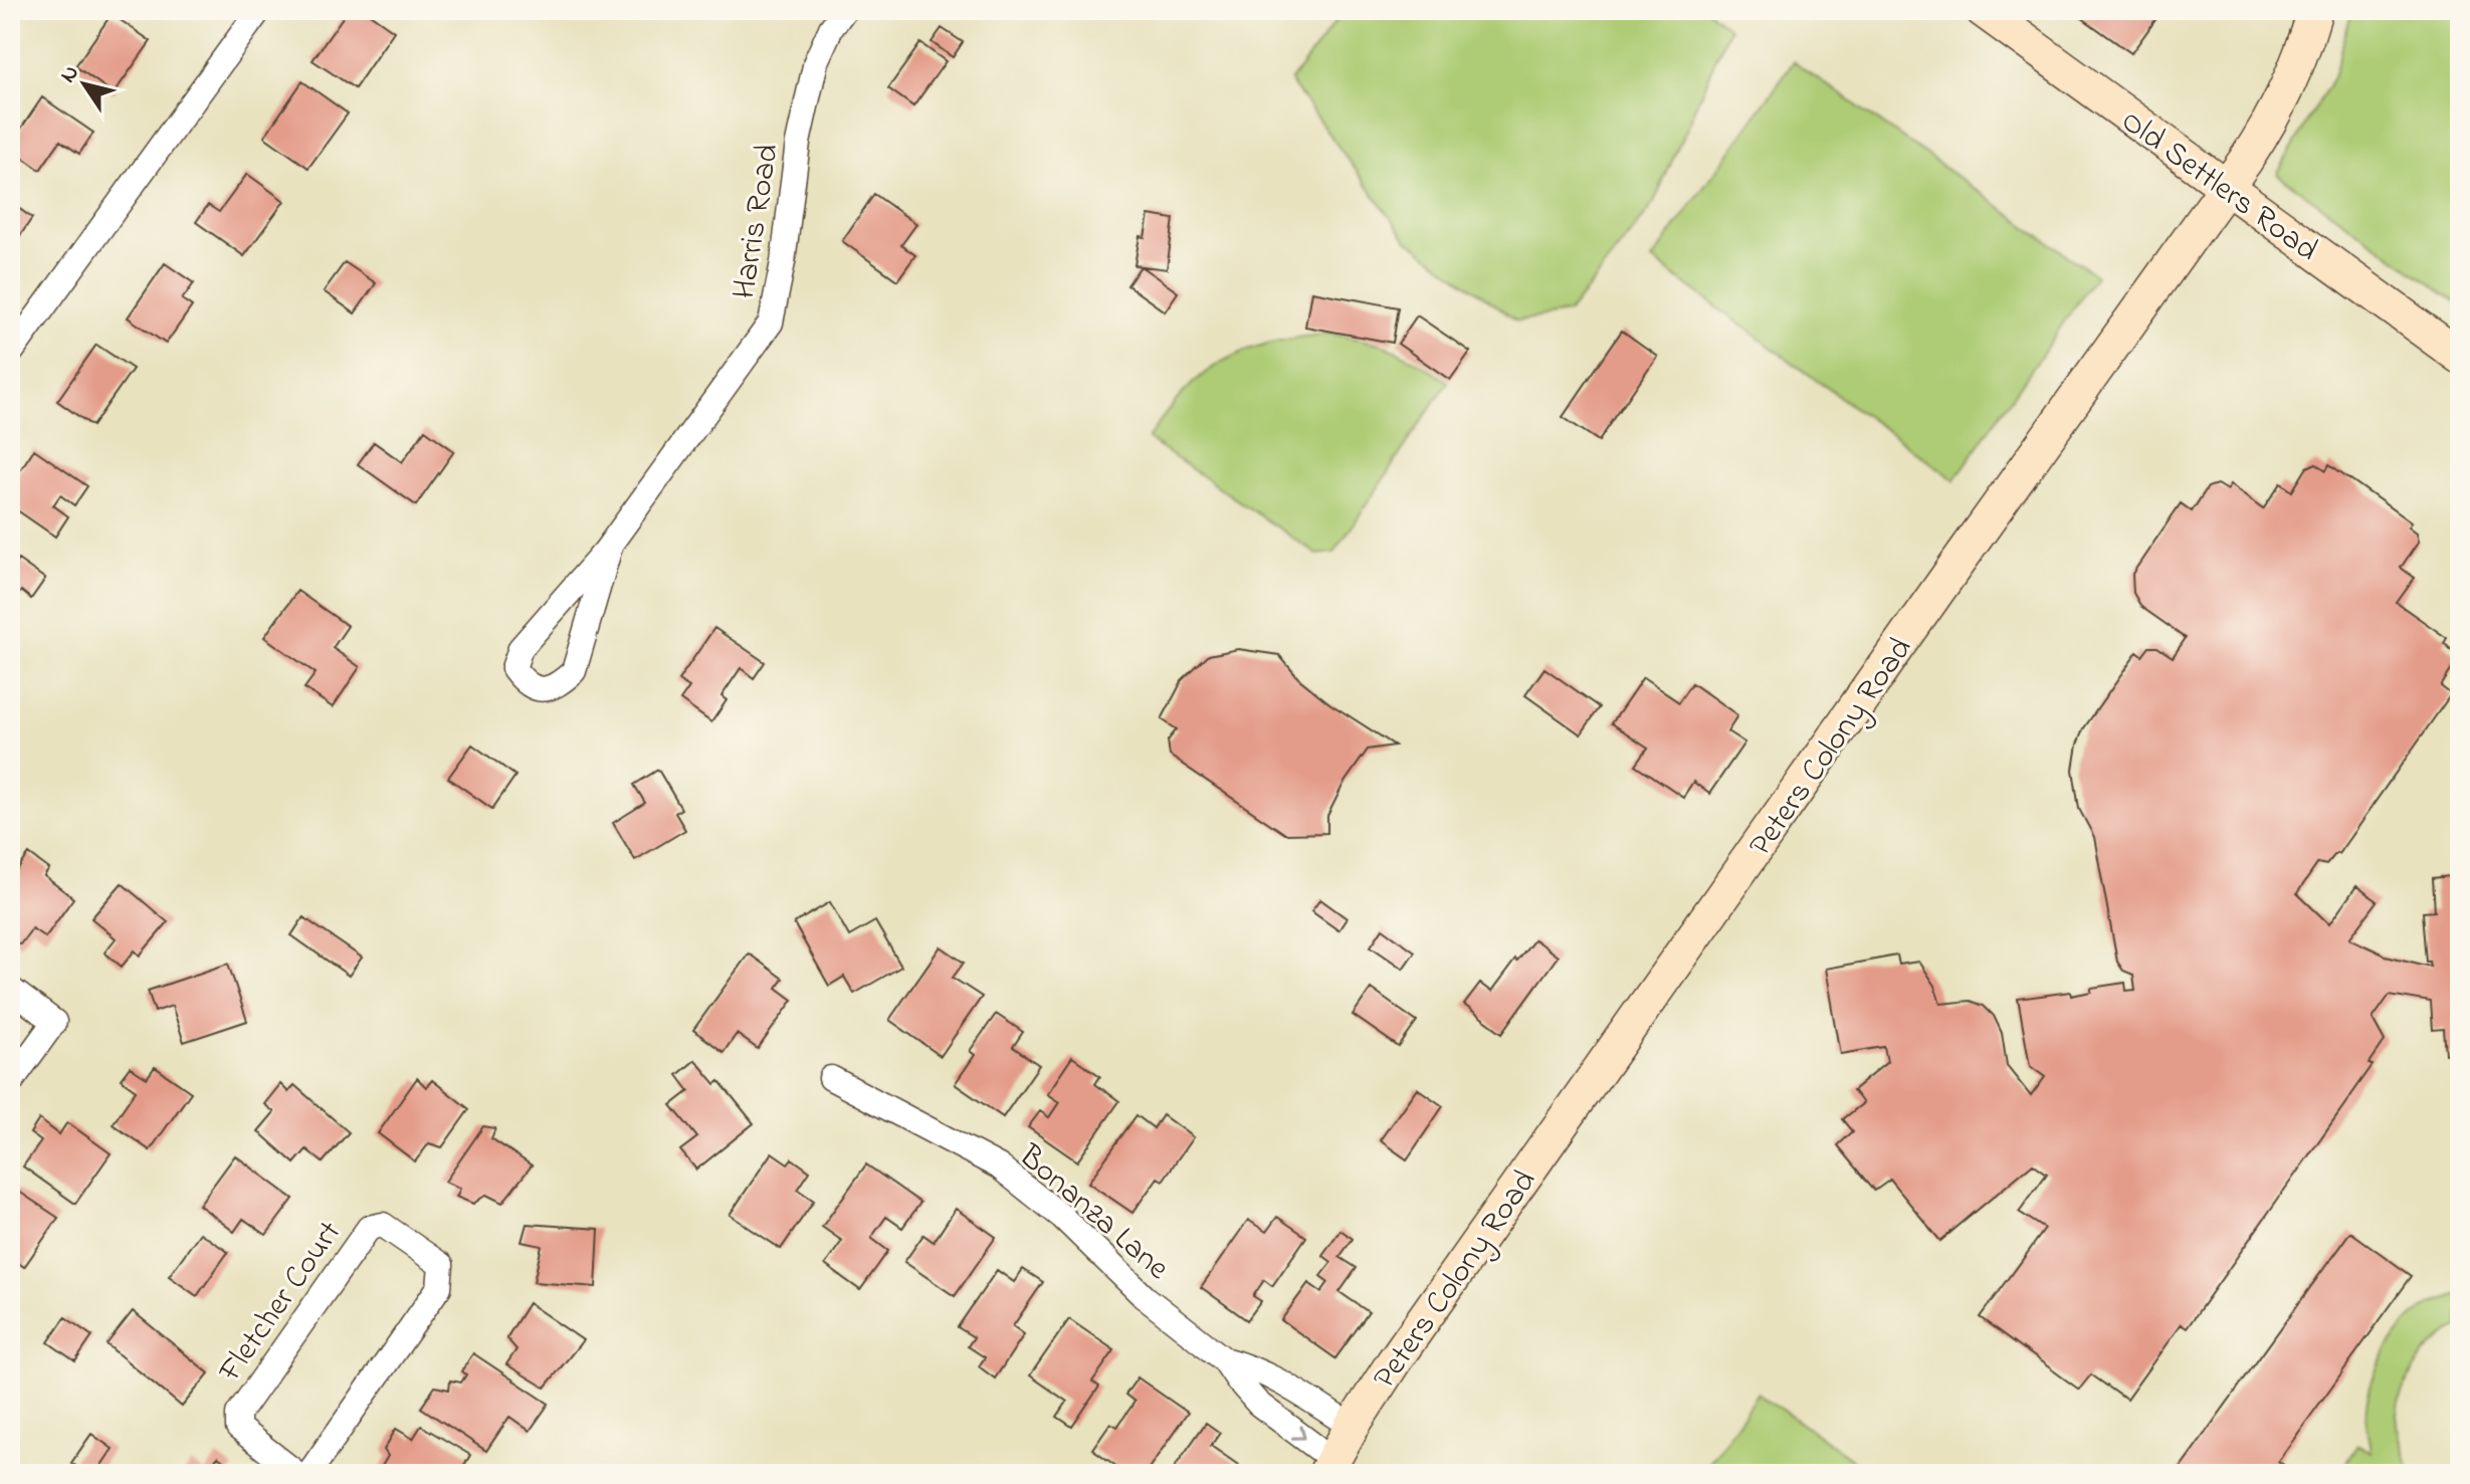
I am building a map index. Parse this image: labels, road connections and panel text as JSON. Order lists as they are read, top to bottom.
{
  "streets": {
    "street": [
      "Old Settlers Road",
      "Harris Road",
      "Peters Colony Road",
      "Bonanza Lane",
      "Fletcher Court"
    ]
  },
  "crossings": [
    ["Old Settlers Road", "Peters Colony Road"],
    ["Peters Colony Road", "Bonanza Lane"]
  ],
  "north": "top left"
}
